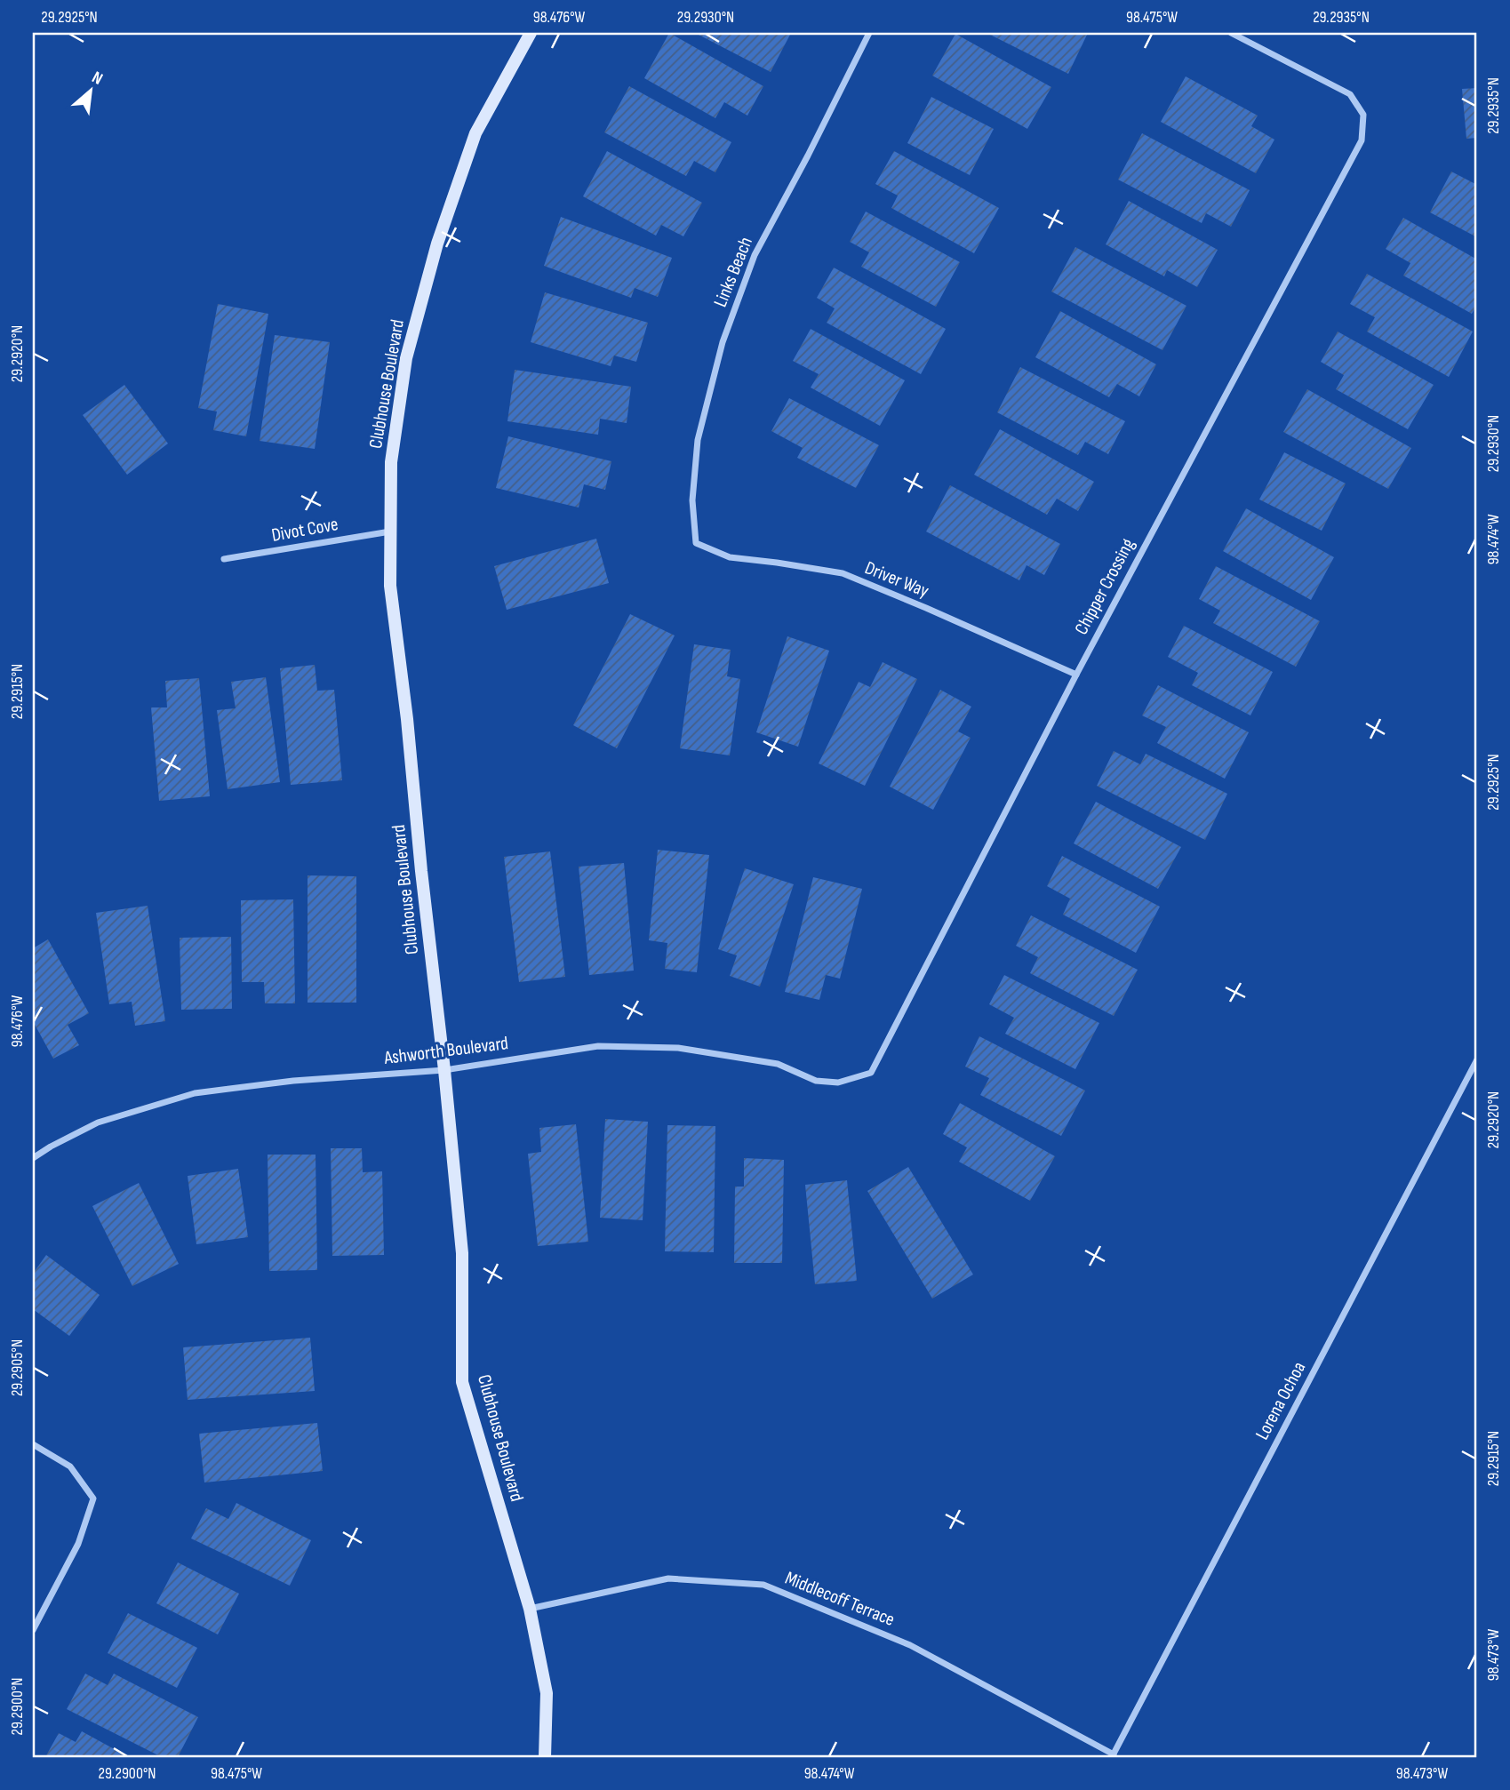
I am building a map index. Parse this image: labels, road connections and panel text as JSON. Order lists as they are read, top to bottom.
{
  "streets": {
    "street": [
      "Links Beach",
      "Clubhouse Boulevard",
      "Divot Cove",
      "Driver Way",
      "Chipper Crossing",
      "Ashworth Boulevard",
      "Lorena Ochoa",
      "Middlecoff Terrace"
    ]
  },
  "crossings": [
    ["Links Beach", "Driver Way"],
    ["Clubhouse Boulevard", "Divot Cove"],
    ["Clubhouse Boulevard", "Ashworth Boulevard"],
    ["Clubhouse Boulevard", "Middlecoff Terrace"],
    ["Driver Way", "Chipper Crossing"],
    ["Chipper Crossing", "Ashworth Boulevard"],
    ["Lorena Ochoa", "Middlecoff Terrace"]
  ],
  "north": "top right",
  "coordinates": [
    "29.2925°N",
    "98.476°W",
    "29.2930°N",
    "98.475°W",
    "29.2935°N",
    "29.2920°N",
    "98.474°W",
    "29.2915°N",
    "29.2905°N",
    "98.473°W",
    "29.2900°N"
  ]
}
